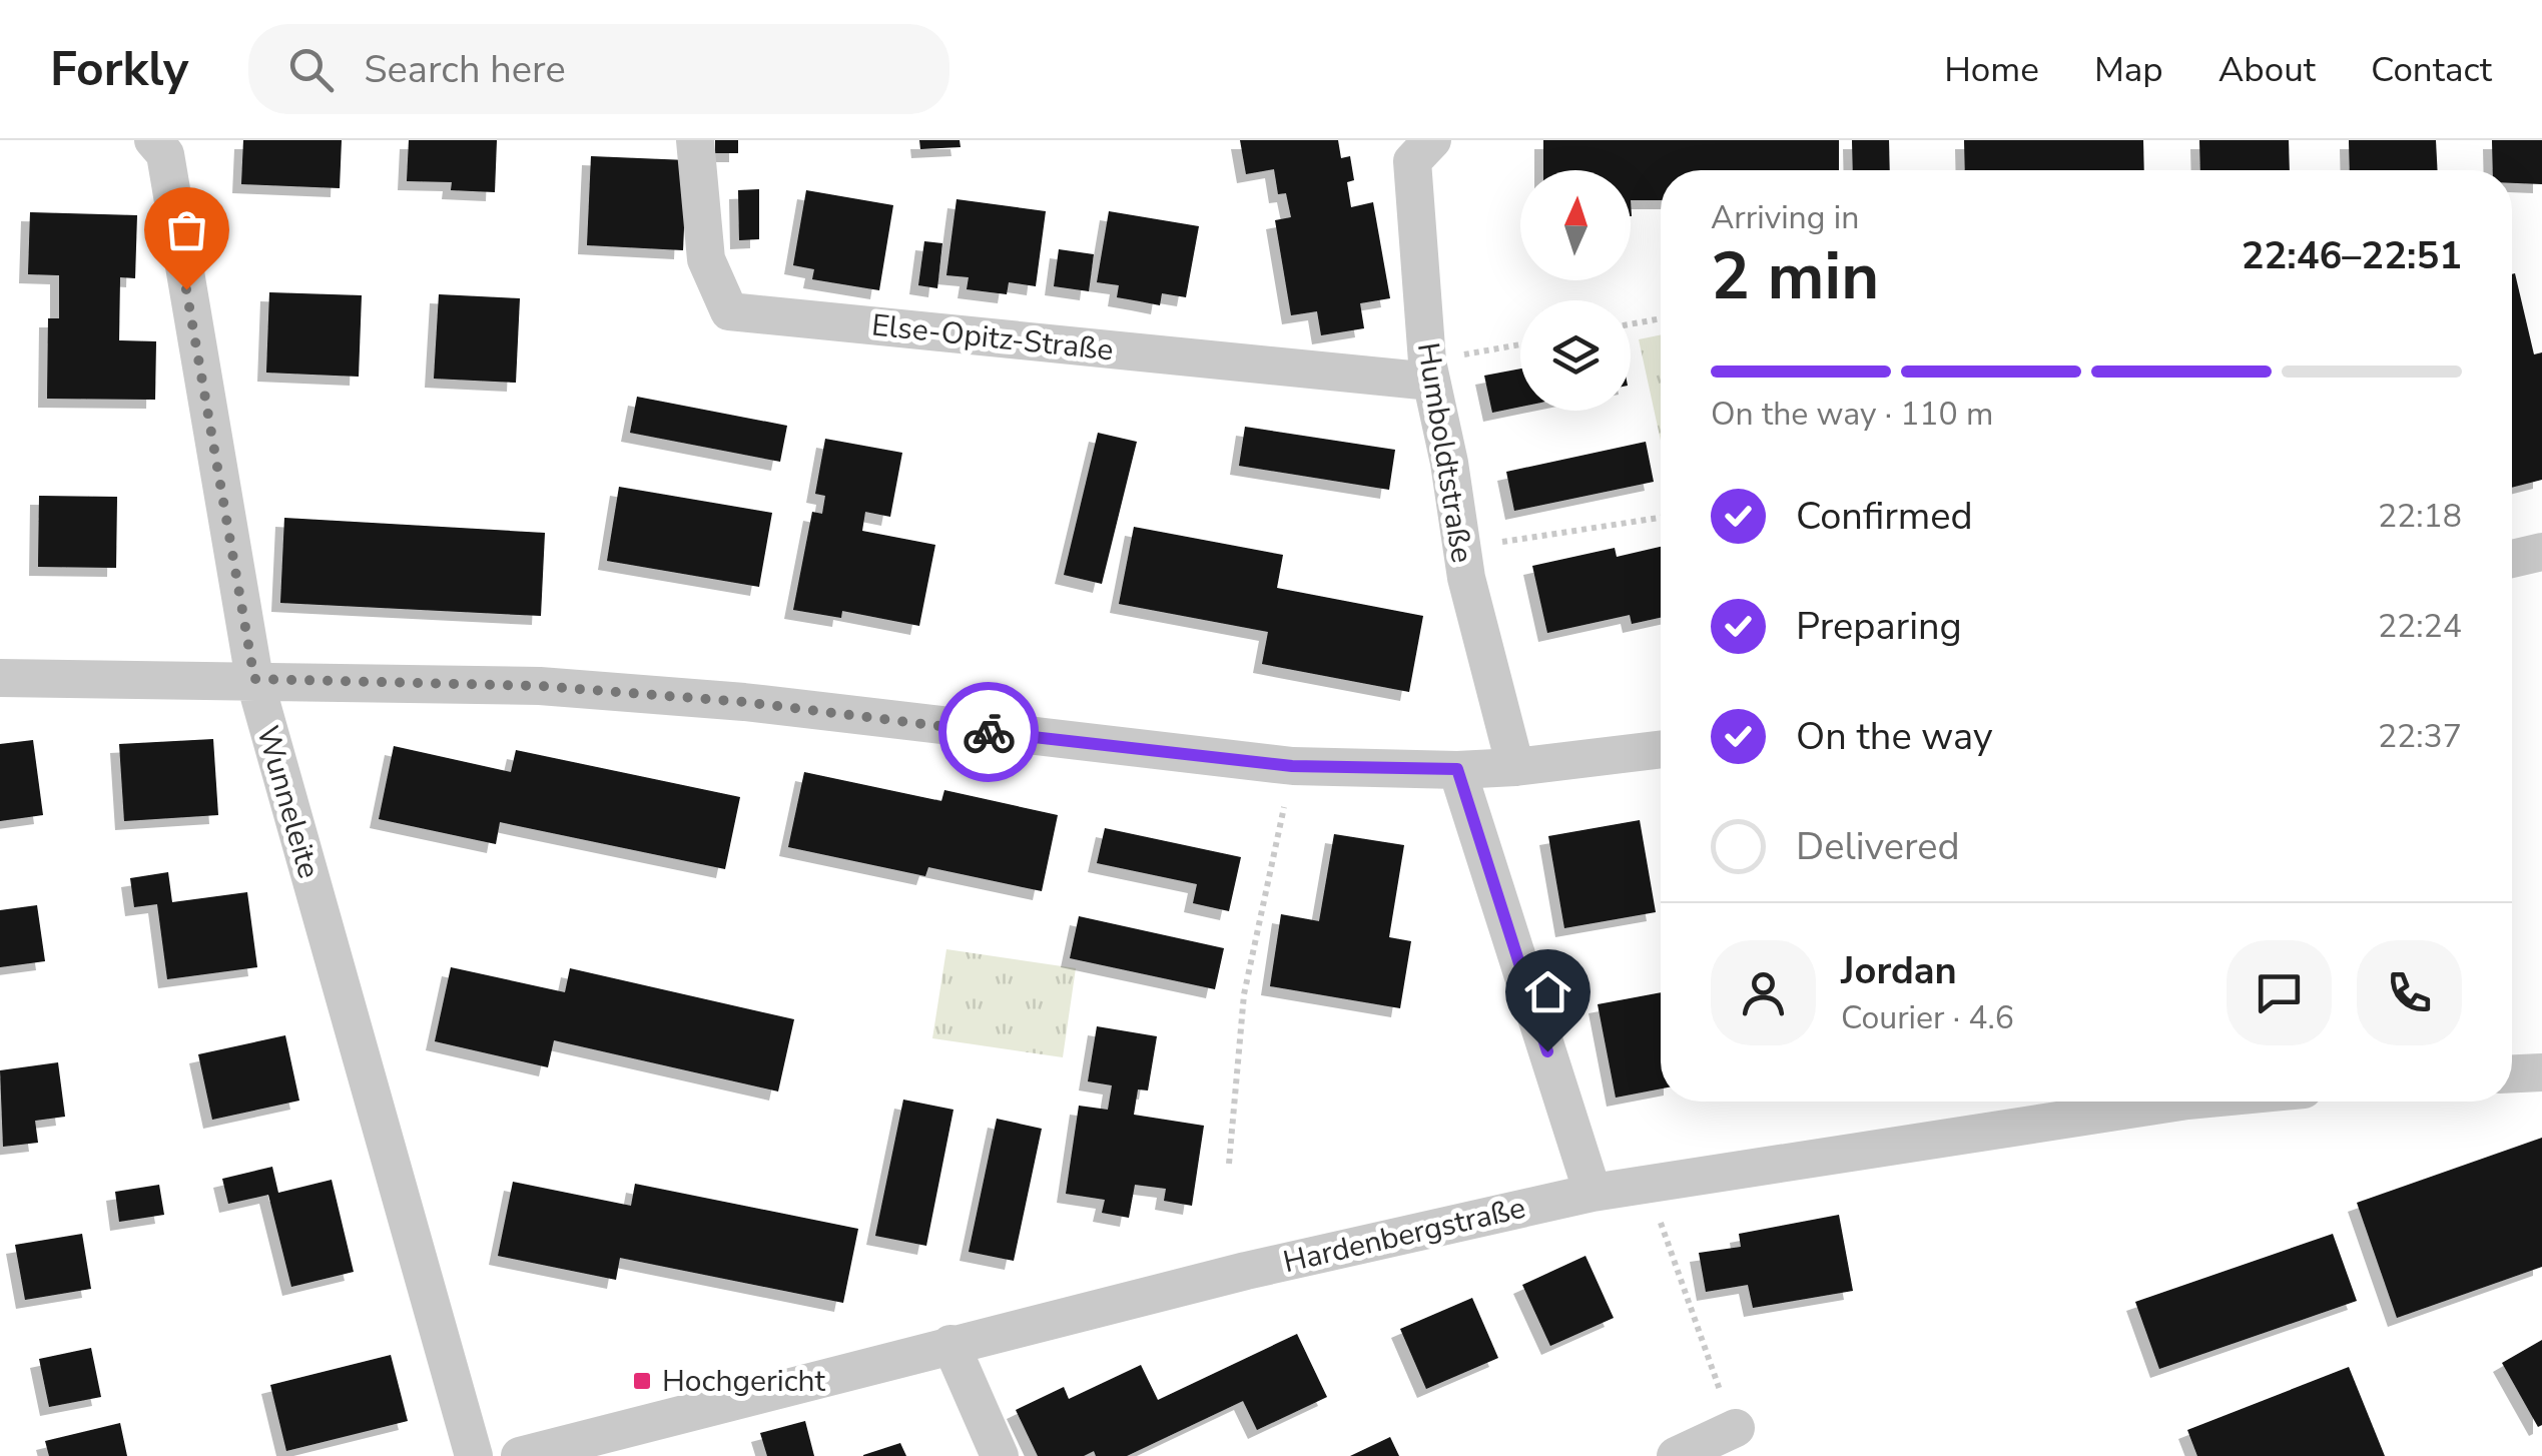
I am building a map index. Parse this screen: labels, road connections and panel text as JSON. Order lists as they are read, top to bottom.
{
  "streets": {
    "street": [
      "Else-Opitz-Straße",
      "Humboldtstraße",
      "Wunneleite",
      "Hardenbergstraße"
    ]
  },
  "crossings": [
    ["Else-Opitz-Straße", "Humboldtstraße"]
  ],
  "places": {
    "transit": ["Hochgericht"]
  },
  "north": "top",
  "page": {
    "header": "Forkly",
    "search": "Search here",
    "nav": [
      "Home",
      "Map",
      "About",
      "Contact"
    ],
    "heading": ["2 min", "Arriving in", "22:46–22:51"],
    "panel": ["Jordan", "Courier · 4.6"],
    "bar": "On the way · 110 m",
    "list": [
      ["Confirmed", "22:18"],
      ["Preparing", "22:24"],
      ["On the way", "22:37"],
      "Delivered"
    ]
  }
}
